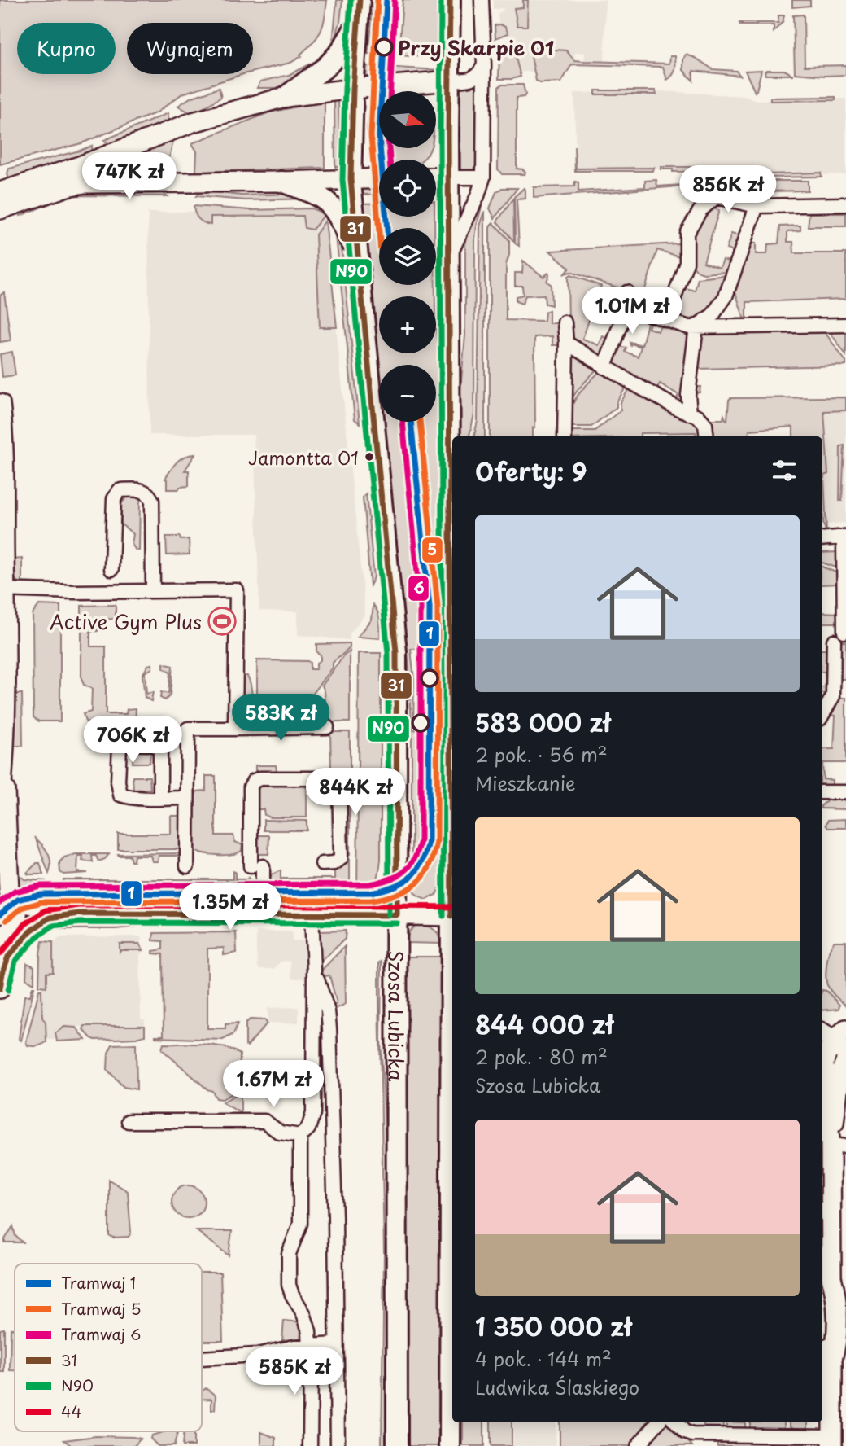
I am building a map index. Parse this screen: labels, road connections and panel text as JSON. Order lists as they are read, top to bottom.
{
  "streets": {
    "main road": ["Szosa Lubicka"]
  },
  "places": {
    "other": ["Przy Skarpie 01", "Jamontta 01"],
    "sports": ["Active Gym Plus"]
  },
  "lines": [
    "tram line 1",
    "tram line 5",
    "transit line 31",
    "transit line N90",
    "tram line 6",
    "transit line 44"
  ],
  "legend": [
    "Tramwaj 1",
    "Tramwaj 5",
    "Tramwaj 6",
    "31",
    "N90",
    "44"
  ],
  "north": "right",
  "page": {
    "chip": ["Kupno", "Wynajem"],
    "map_buttons": ["+", "−"],
    "price": [
      "747K zł",
      "856K zł",
      "1.01M zł",
      "583K zł",
      "706K zł",
      "844K zł",
      "1.35M zł",
      "1.67M zł",
      "585K zł"
    ],
    "heading": "Oferty: 9",
    "list": [
      {
        "name": "583 000 zł",
        "note": "2 pok. · 56 m² · Mieszkanie"
      },
      {
        "name": "844 000 zł",
        "note": "2 pok. · 80 m² · Szosa Lubicka"
      },
      {
        "name": "1 350 000 zł",
        "note": "4 pok. · 144 m² · Ludwika Ślaskiego"
      }
    ]
  }
}
